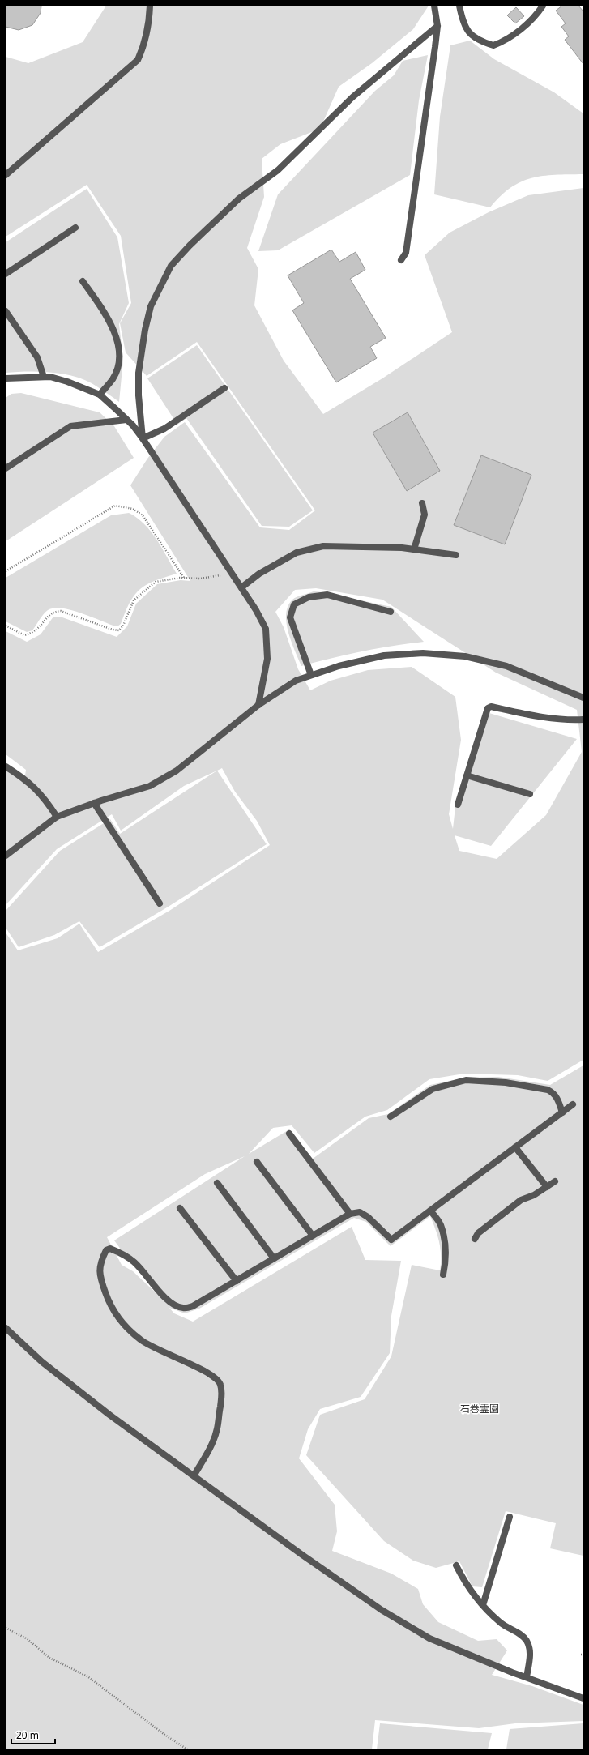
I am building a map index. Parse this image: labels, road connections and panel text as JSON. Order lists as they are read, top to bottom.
{
  "parks": ["石巻霊園"],
  "scale_bar": "20 m"
}
